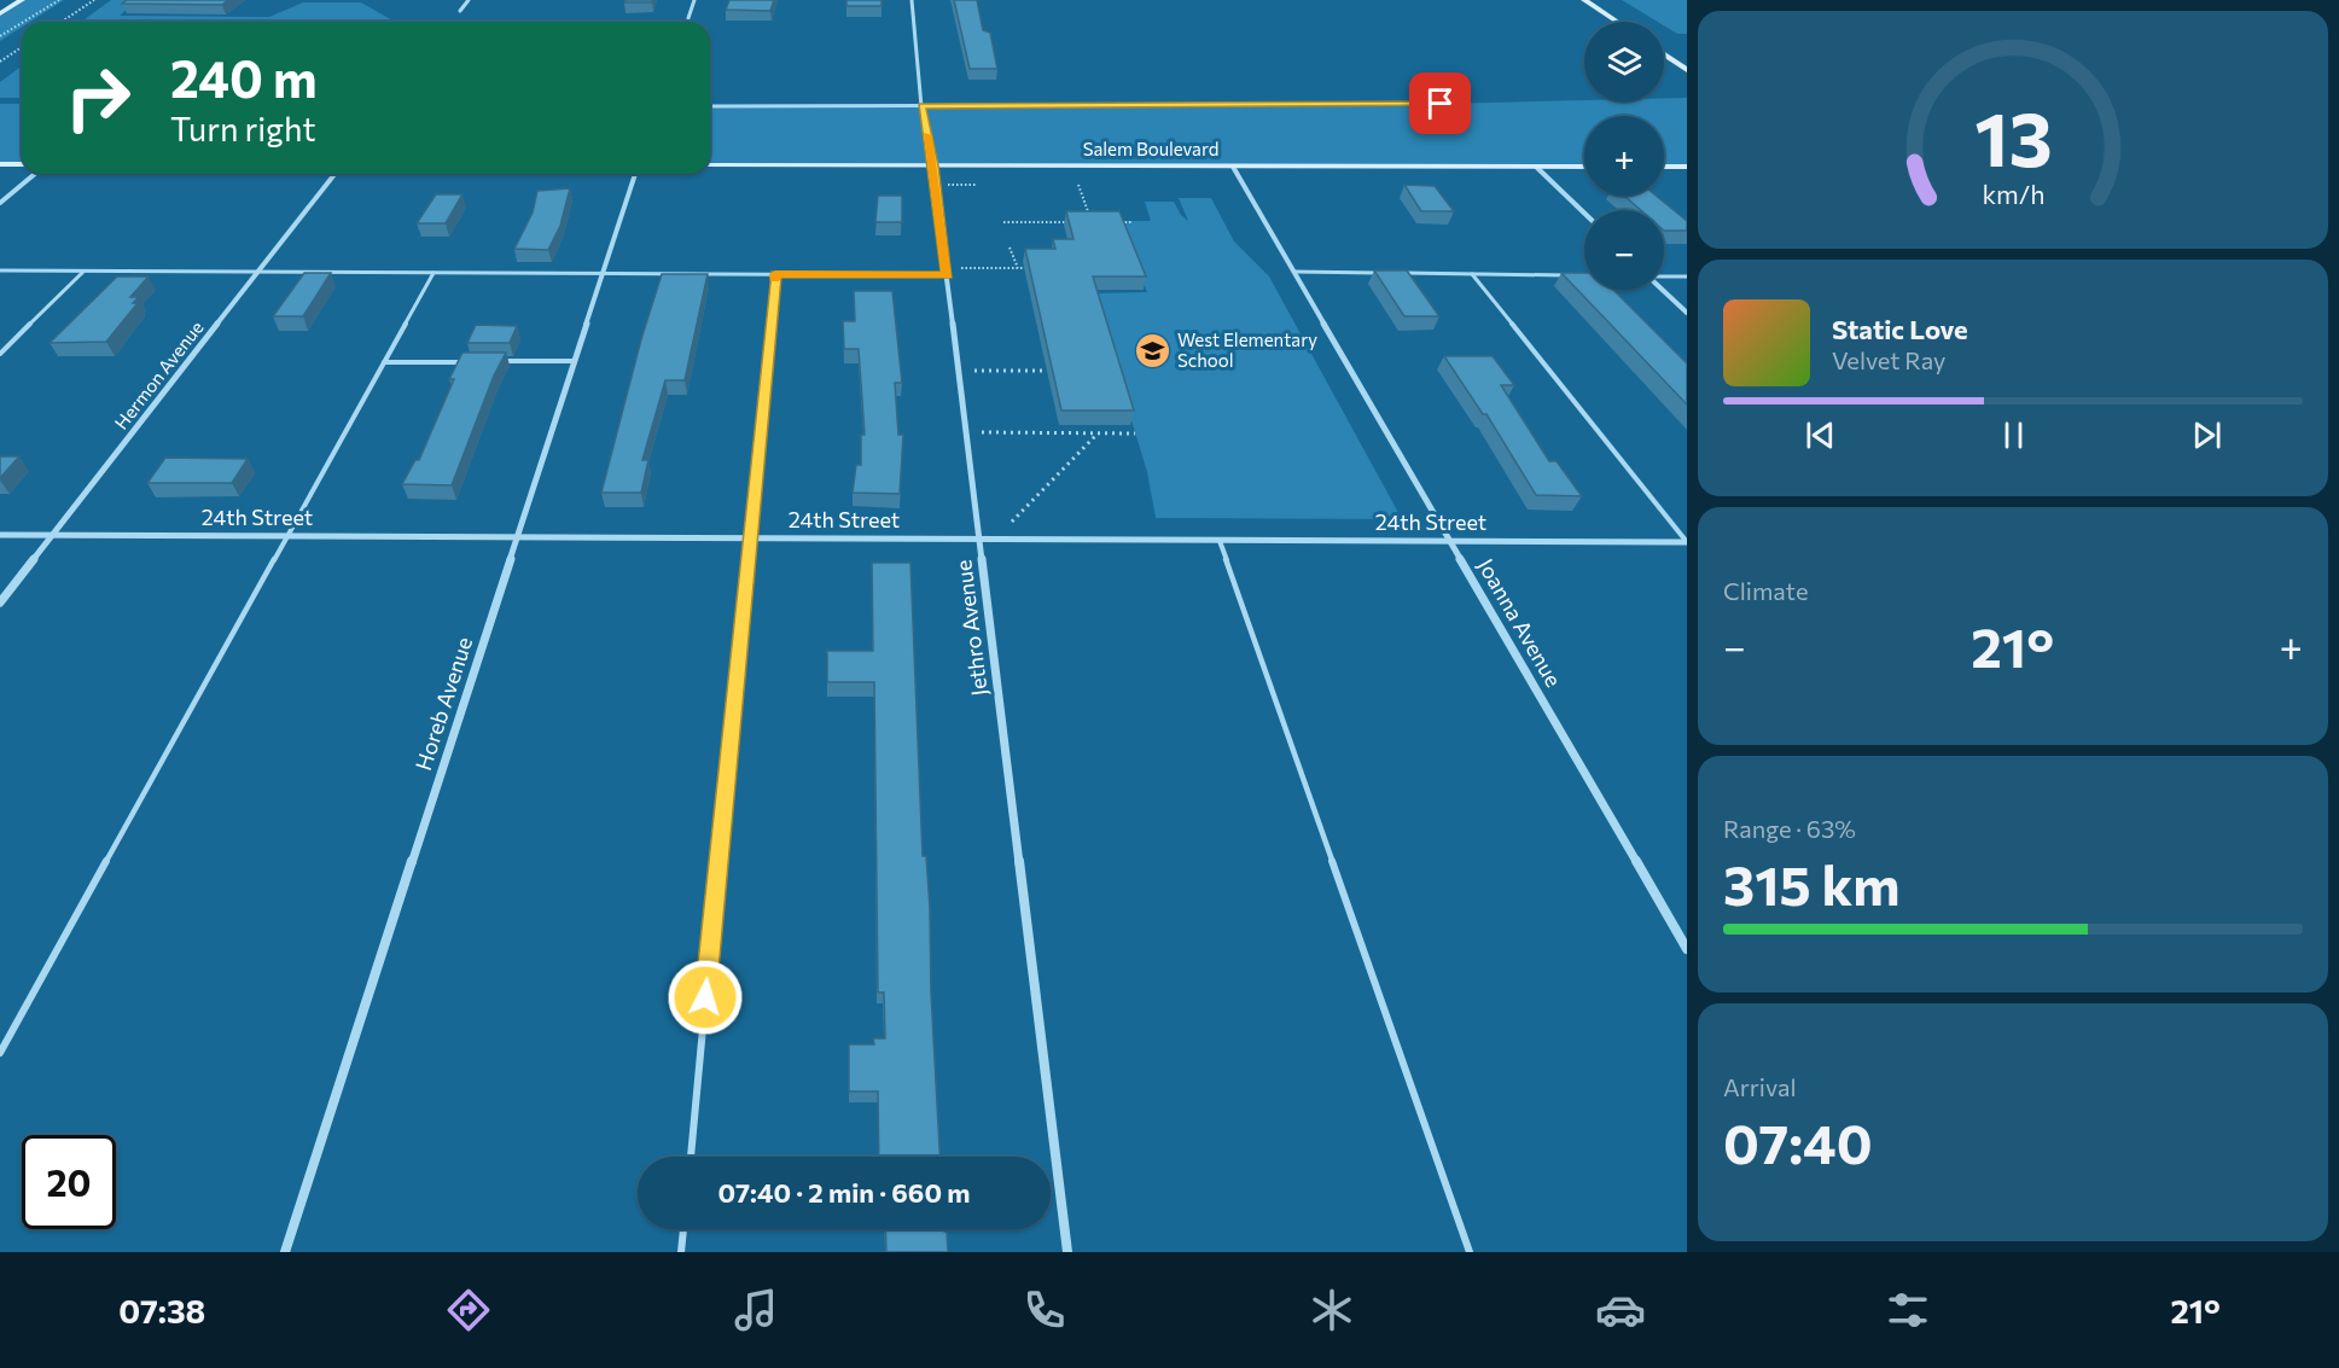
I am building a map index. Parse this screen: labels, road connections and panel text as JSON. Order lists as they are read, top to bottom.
{
  "streets": {
    "street": [
      "Salem Boulevard",
      "Hermon Avenue",
      "24th Street",
      "Joanna Avenue",
      "Jethro Avenue",
      "Horeb Avenue"
    ]
  },
  "crossings": [
    ["Salem Boulevard", "Joanna Avenue"],
    ["Salem Boulevard", "Jethro Avenue"],
    ["Hermon Avenue", "24th Street"],
    ["24th Street", "Joanna Avenue"],
    ["24th Street", "Jethro Avenue"],
    ["24th Street", "Horeb Avenue"]
  ],
  "places": {
    "school or university": ["West Elementary School"]
  },
  "page": {
    "map_buttons": ["+", "−"],
    "turn": ["240 m", "Turn right"],
    "song": ["Static Love", "Velvet Ray"],
    "tile": [
      "Climate",
      ["Range · 63%", "315 km"],
      ["Arrival", "07:40"]
    ],
    "heat": ["−", "21°", "+"],
    "limit": "20",
    "trip": "07:40 · 2 min · 660 m",
    "tabs": ["07:38", "21°"],
    "gauge": ["13", "km/h"]
  }
}
